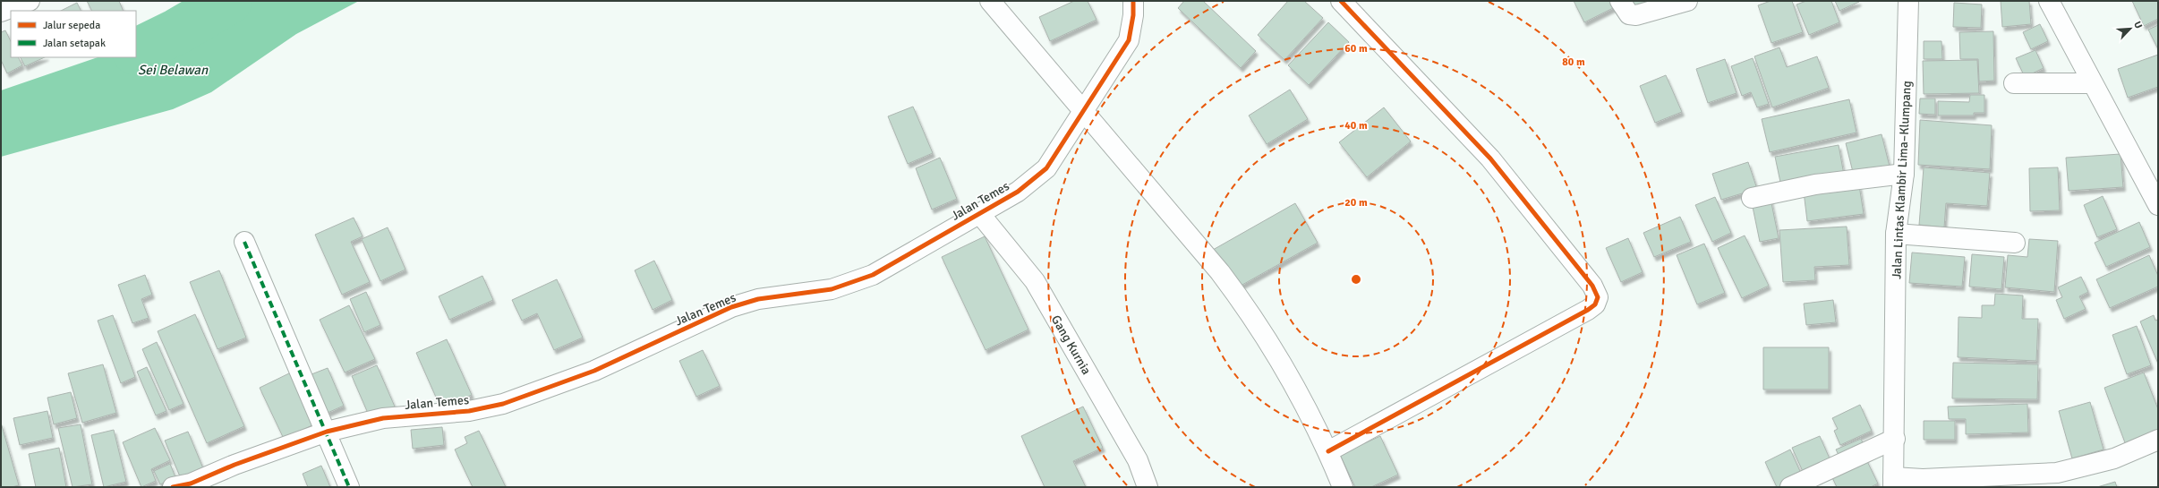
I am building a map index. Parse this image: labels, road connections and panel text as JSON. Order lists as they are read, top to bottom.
{
  "streets": {
    "street": ["Jalan Lintas Klambir Lima–Klumpang", "Jalan Temes", "Gang Kurnia"]
  },
  "crossings": [
    ["Jalan Temes", "Gang Kurnia"]
  ],
  "water": ["Sei Belawan"],
  "legend": ["Jalur sepeda", "Jalan setapak"],
  "north": "top right",
  "rings": [
    "60 m",
    "80 m",
    "40 m",
    "20 m"
  ]
}
